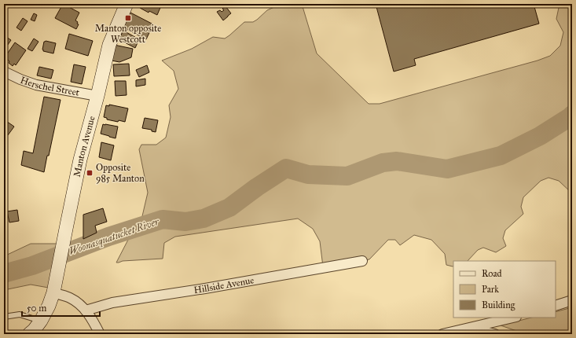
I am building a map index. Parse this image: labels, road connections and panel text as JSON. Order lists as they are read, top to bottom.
{
  "streets": {
    "main road": ["Manton Avenue"],
    "street": ["Herschel Street", "Hillside Avenue"]
  },
  "crossings": [
    ["Herschel Street", "Manton Avenue"]
  ],
  "water": ["Woonasquatucket River"],
  "places": {
    "transit": ["Manton opposite Westcott", "Opposite 985 Manton"]
  },
  "legend": ["Road", "Park", "Building"],
  "scale_bar": "50 m"
}
